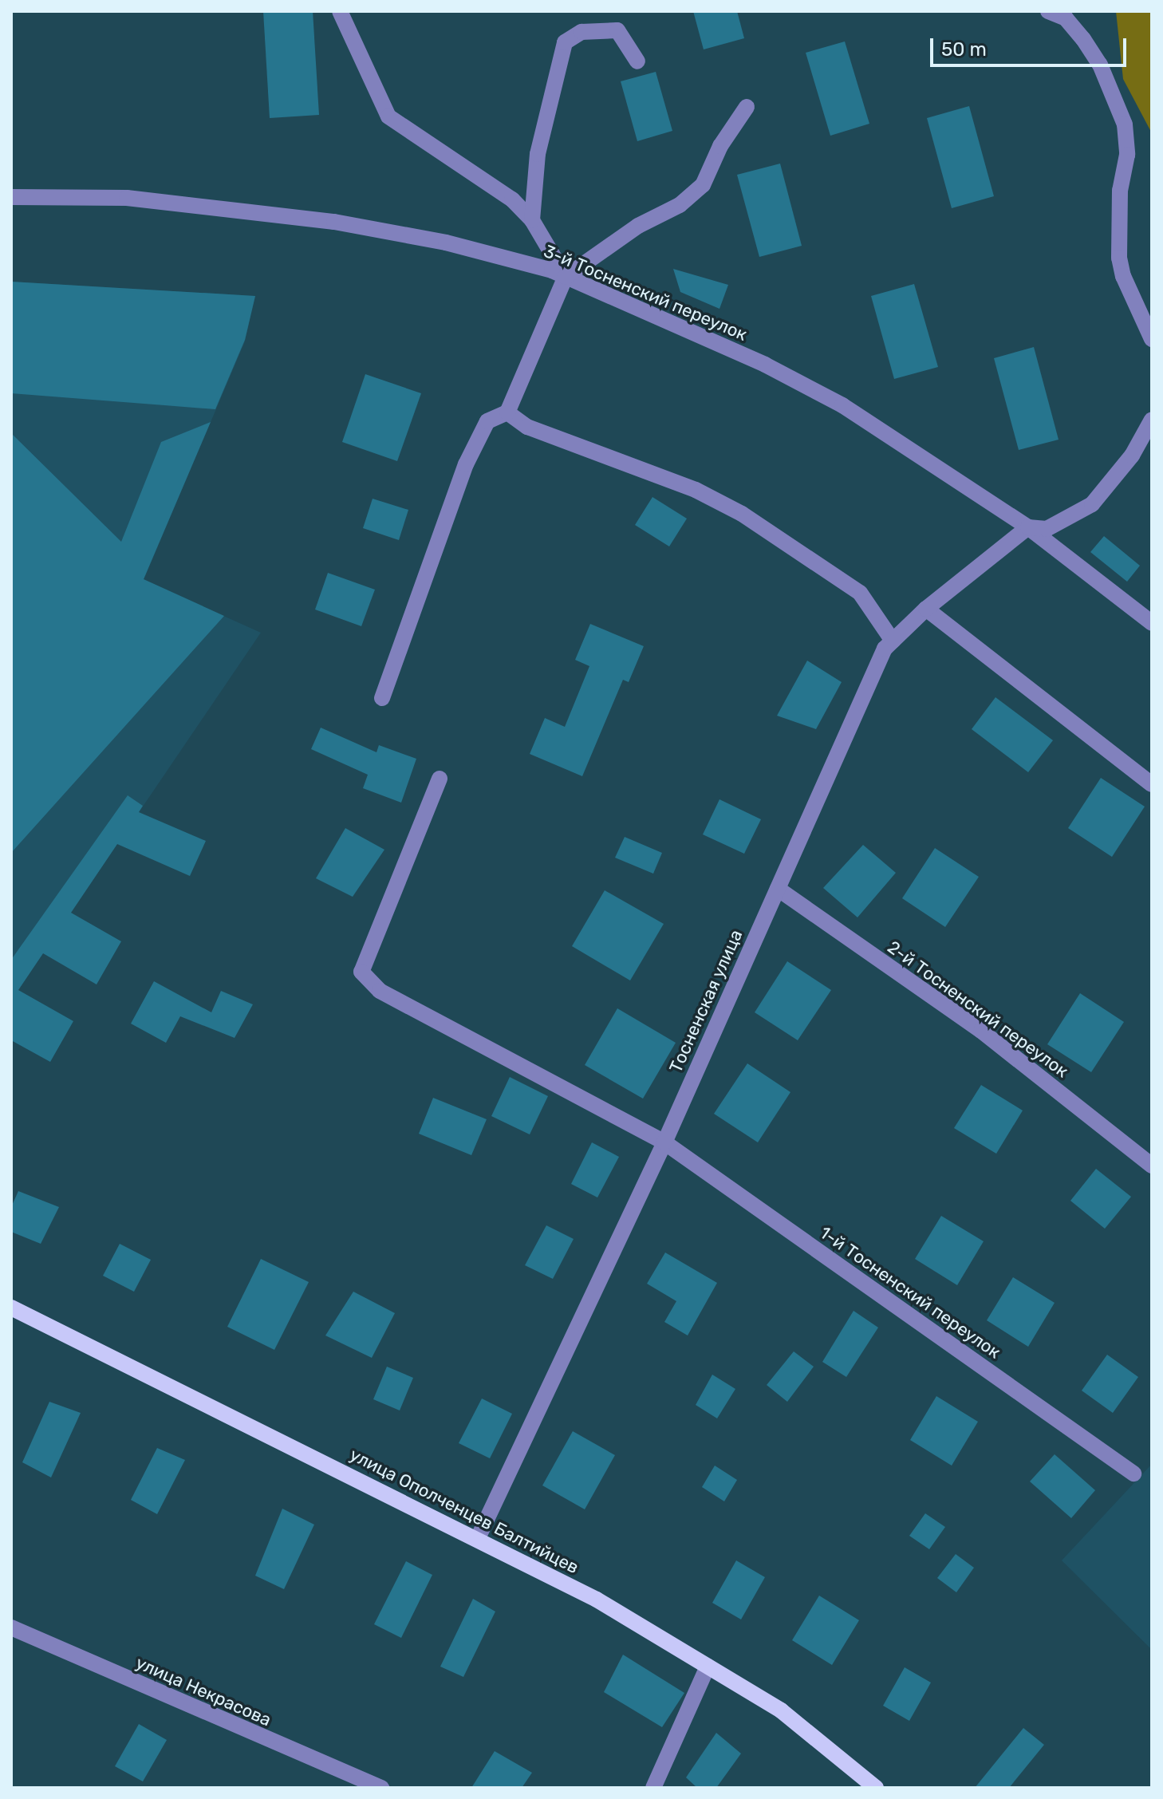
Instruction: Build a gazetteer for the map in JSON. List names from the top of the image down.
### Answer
{
  "streets": {
    "main road": ["улица Ополченцев Балтийцев"],
    "street": [
      "3-й Тосненский переулок",
      "Тосненская улица",
      "2-й Тосненский переулок",
      "1-й Тосненский переулок",
      "улица Некрасова"
    ]
  },
  "crossings": [
    ["3-й Тосненский переулок", "Тосненская улица"],
    ["Тосненская улица", "2-й Тосненский переулок"],
    ["Тосненская улица", "1-й Тосненский переулок"],
    ["Тосненская улица", "улица Ополченцев Балтийцев"]
  ],
  "scale_bar": "50 m"
}
